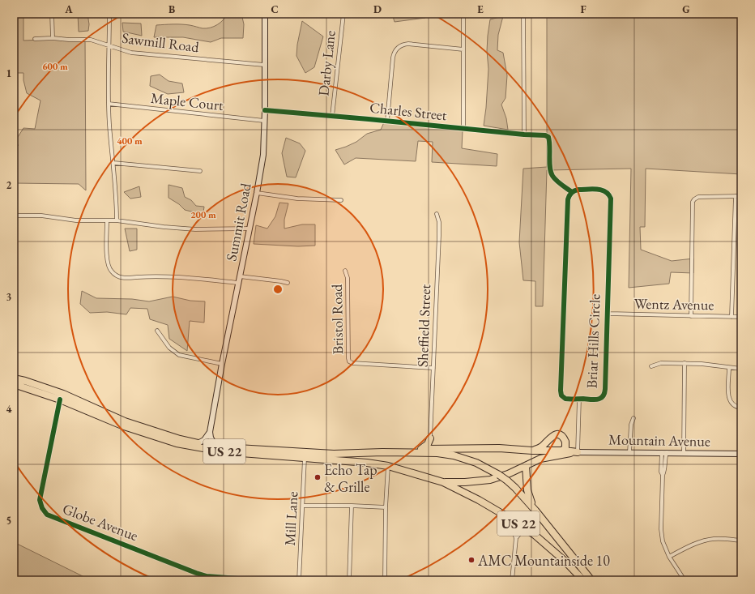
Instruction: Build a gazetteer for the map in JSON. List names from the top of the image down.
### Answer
{
  "streets": {
    "highway": ["US 22"],
    "main road": ["Summit Road", "Mountain Avenue"],
    "street": [
      "Sawmill Road",
      "Darby Lane",
      "Maple Court",
      "Charles Street",
      "Wentz Avenue",
      "Bristol Road",
      "Sheffield Street",
      "Briar Hills Circle",
      "Mill Lane",
      "Globe Avenue"
    ]
  },
  "crossings": [
    ["Sawmill Road", "Summit Road"],
    ["Darby Lane", "Charles Street"],
    ["Maple Court", "Summit Road"],
    ["Charles Street", "Summit Road"],
    ["Charles Street", "Briar Hills Circle"],
    ["Wentz Avenue", "Briar Hills Circle"],
    ["Bristol Road", "Sheffield Street"],
    ["Briar Hills Circle", "Mountain Avenue"],
    ["US 22", "Mill Lane"],
    ["US 22", "Globe Avenue"]
  ],
  "places": ["Echo Tap & Grille", "AMC Mountainside 10"],
  "grid": {
    "columns": [
      "A",
      "B",
      "C",
      "D",
      "E",
      "F",
      "G"
    ],
    "rows": [
      "1",
      "2",
      "3",
      "4",
      "5"
    ]
  },
  "rings": ["600 m", "400 m", "200 m"]
}
